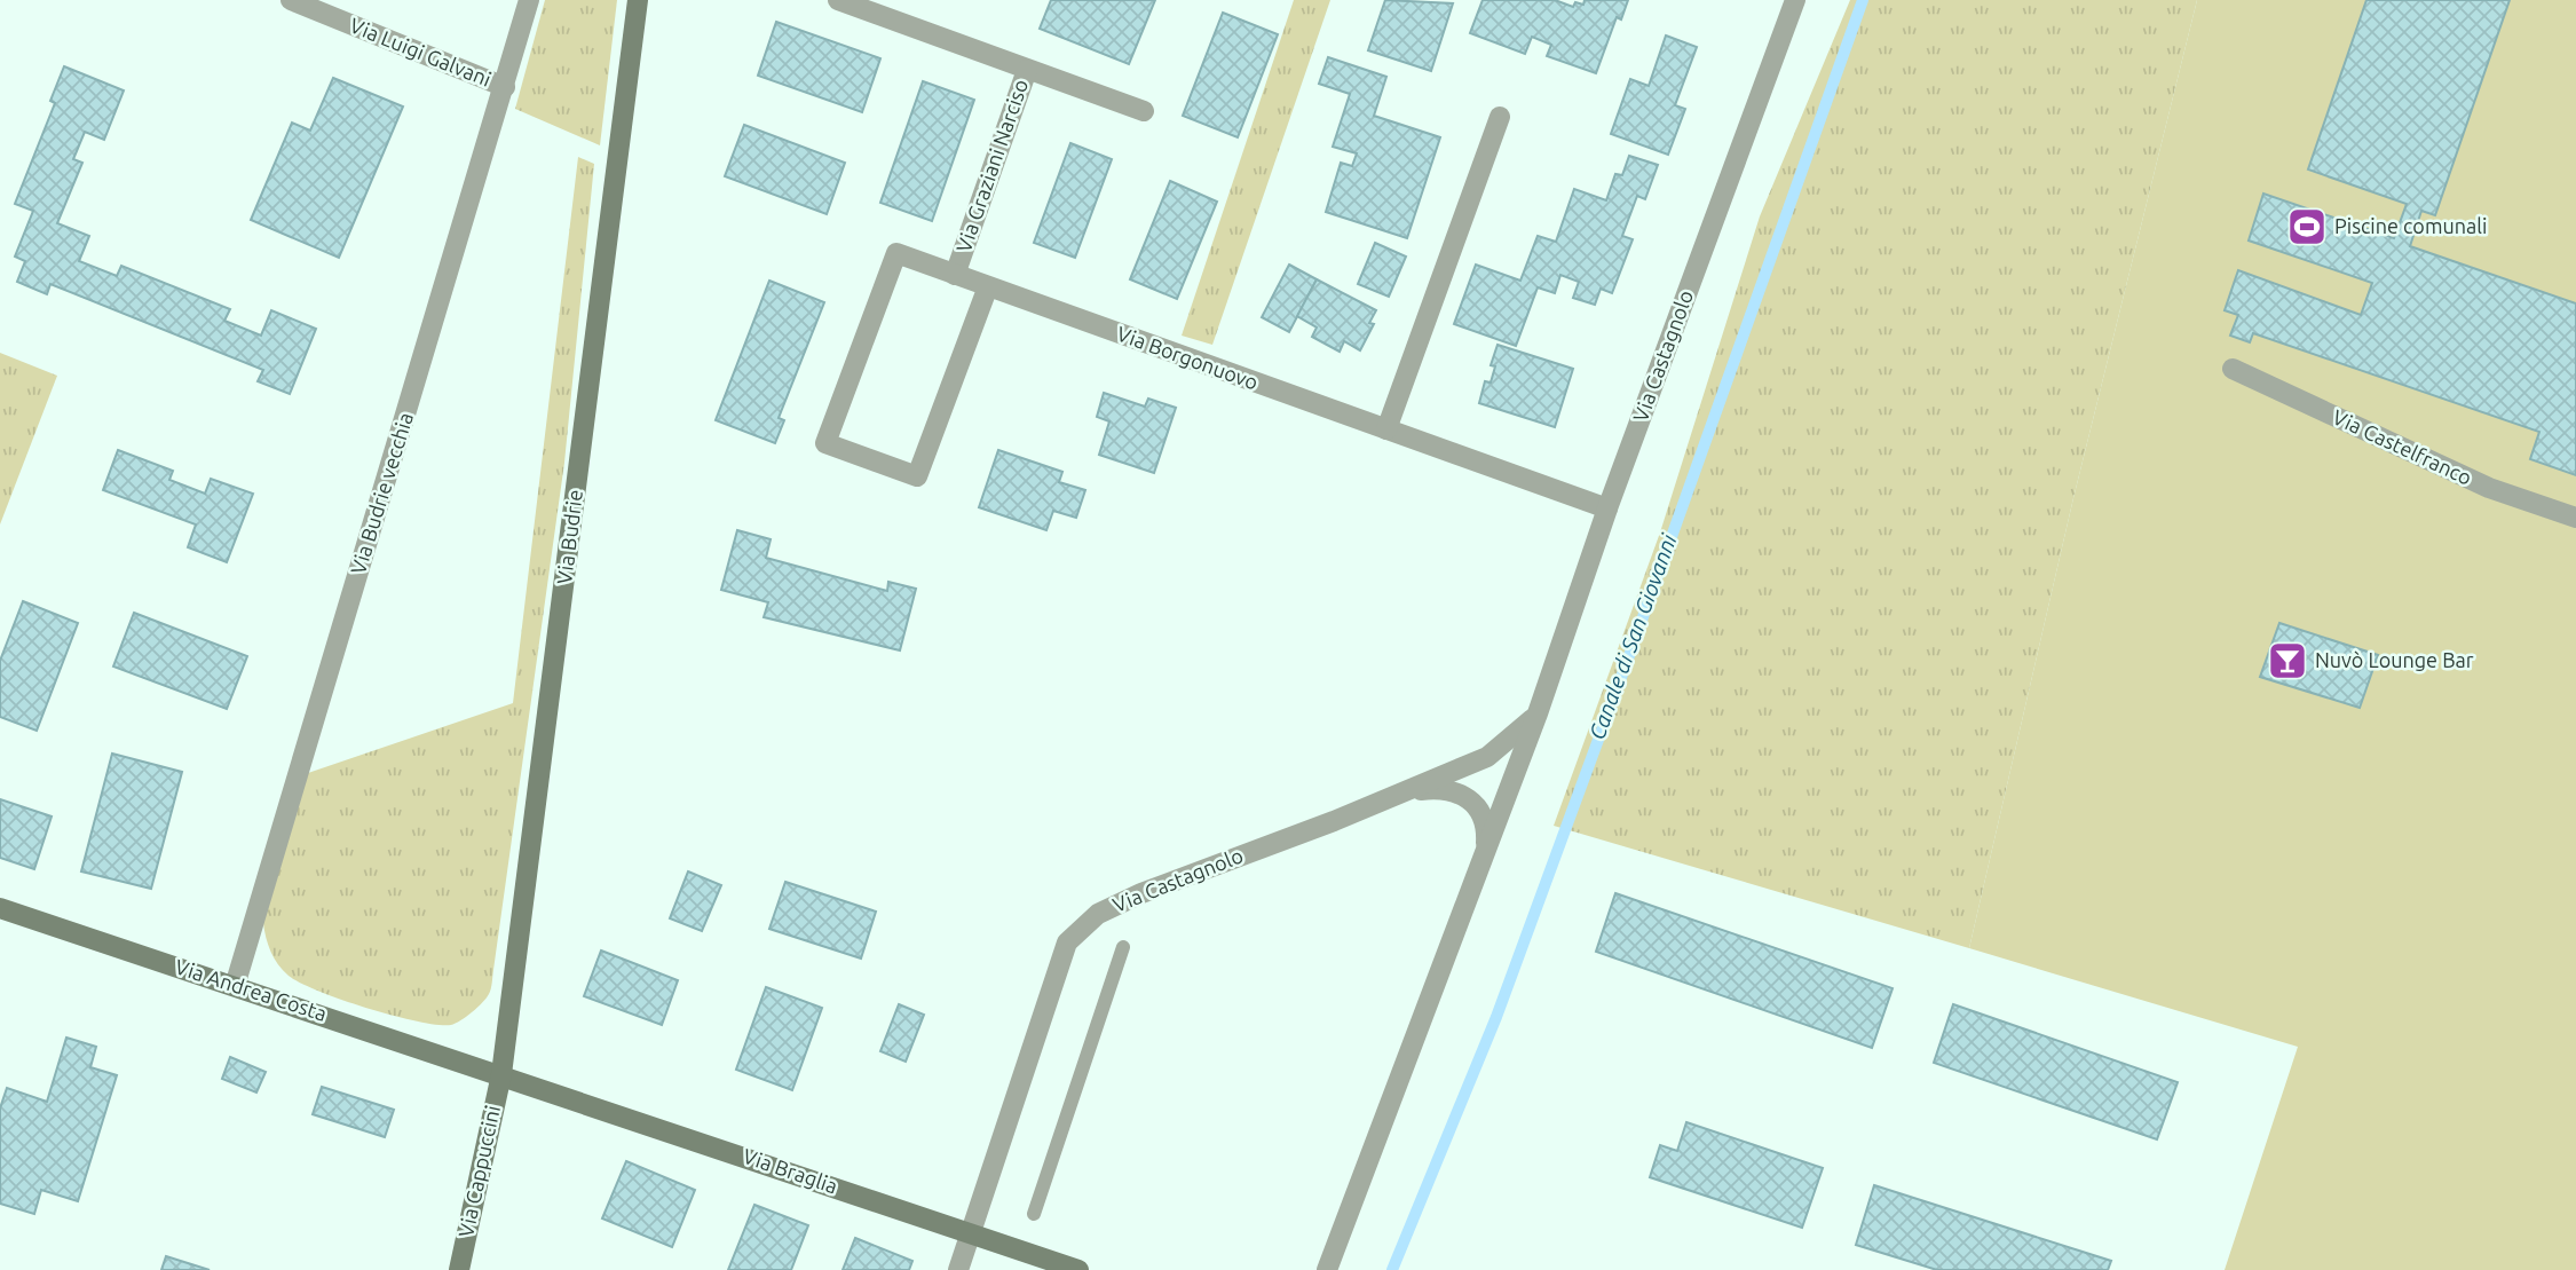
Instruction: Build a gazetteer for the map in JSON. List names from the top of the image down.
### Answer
{
  "streets": {
    "main road": [
      "Via Budrie",
      "Via Andrea Costa",
      "Via Cappuccini",
      "Via Braglia"
    ],
    "street": [
      "Via Luigi Galvani",
      "Via Graziani Narciso",
      "Via Castagnolo",
      "Via Borgonuovo",
      "Via Castelfranco",
      "Via Budrie vecchia"
    ]
  },
  "crossings": [
    ["Via Luigi Galvani", "Via Budrie vecchia"],
    ["Via Graziani Narciso", "Via Borgonuovo"],
    ["Via Castagnolo", "Via Borgonuovo"],
    ["Via Castagnolo", "Via Braglia"],
    ["Via Budrie vecchia", "Via Andrea Costa"],
    ["Via Budrie", "Via Andrea Costa"],
    ["Via Budrie", "Via Cappuccini"],
    ["Via Budrie", "Via Braglia"],
    ["Via Andrea Costa", "Via Cappuccini"],
    ["Via Andrea Costa", "Via Braglia"],
    ["Via Cappuccini", "Via Braglia"]
  ],
  "water": ["Canale di San Giovanni"],
  "places": {
    "sports": ["Piscine comunali"],
    "bar": ["Nuvò Lounge Bar"]
  }
}
